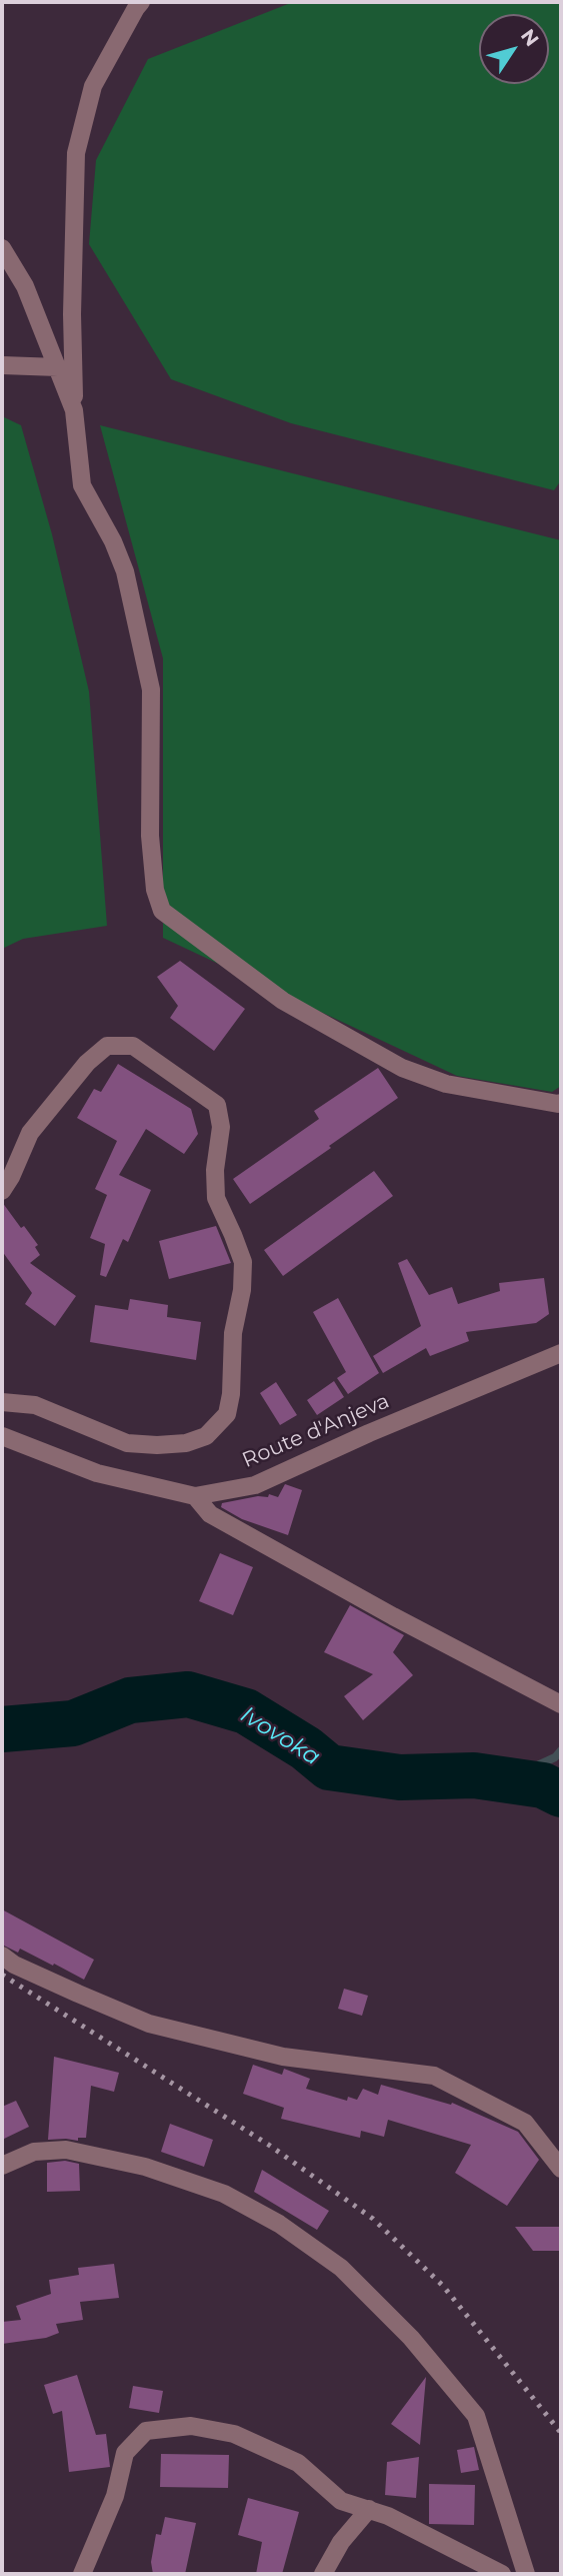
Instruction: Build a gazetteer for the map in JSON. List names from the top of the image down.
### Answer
{
  "streets": {
    "street": ["Route d'Anjeva"]
  },
  "water": ["Ivovoka"],
  "north": "top right"
}
